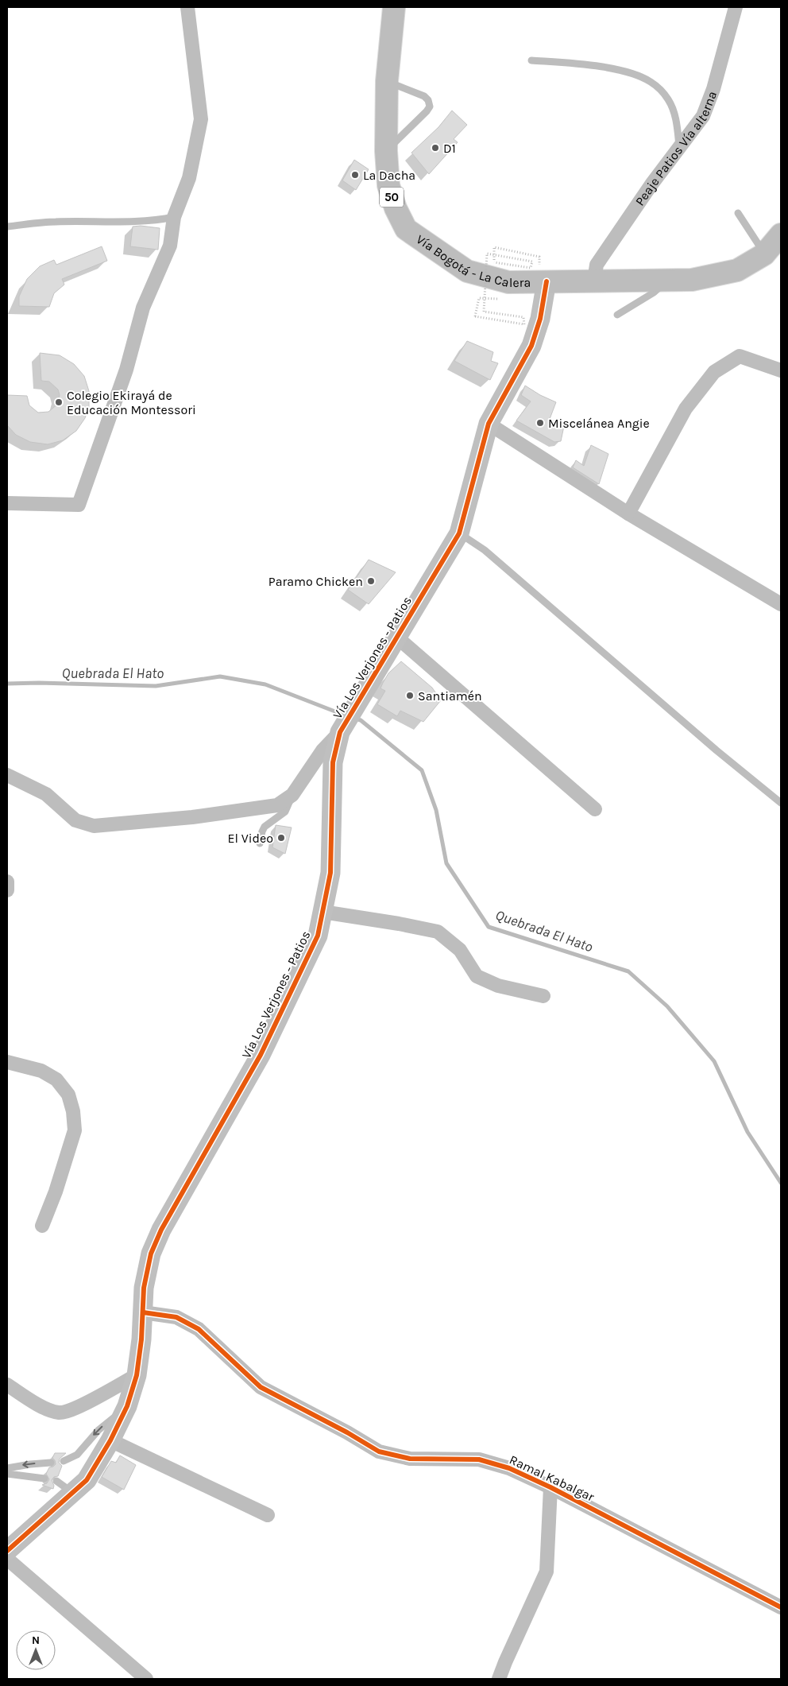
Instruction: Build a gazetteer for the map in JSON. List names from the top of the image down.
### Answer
{
  "streets": {
    "main road": ["50", "Vía Bogotá - La Calera"],
    "street": ["Peaje Patios Vía alterna", "Vía Los Verjones - Patios", "Ramal Kabalgar"]
  },
  "crossings": [
    ["Peaje Patios Vía alterna", "Vía Bogotá - La Calera"],
    ["Vía Bogotá - La Calera", "Vía Los Verjones - Patios"],
    ["Vía Los Verjones - Patios", "Ramal Kabalgar"]
  ],
  "water": ["Quebrada El Hato"],
  "places": [
    "D1",
    "La Dacha",
    "Colegio Ekirayá de Educación Montessori",
    "Miscelánea Angie",
    "Paramo Chicken",
    "Santiamén",
    "El Video"
  ],
  "north": "top"
}
